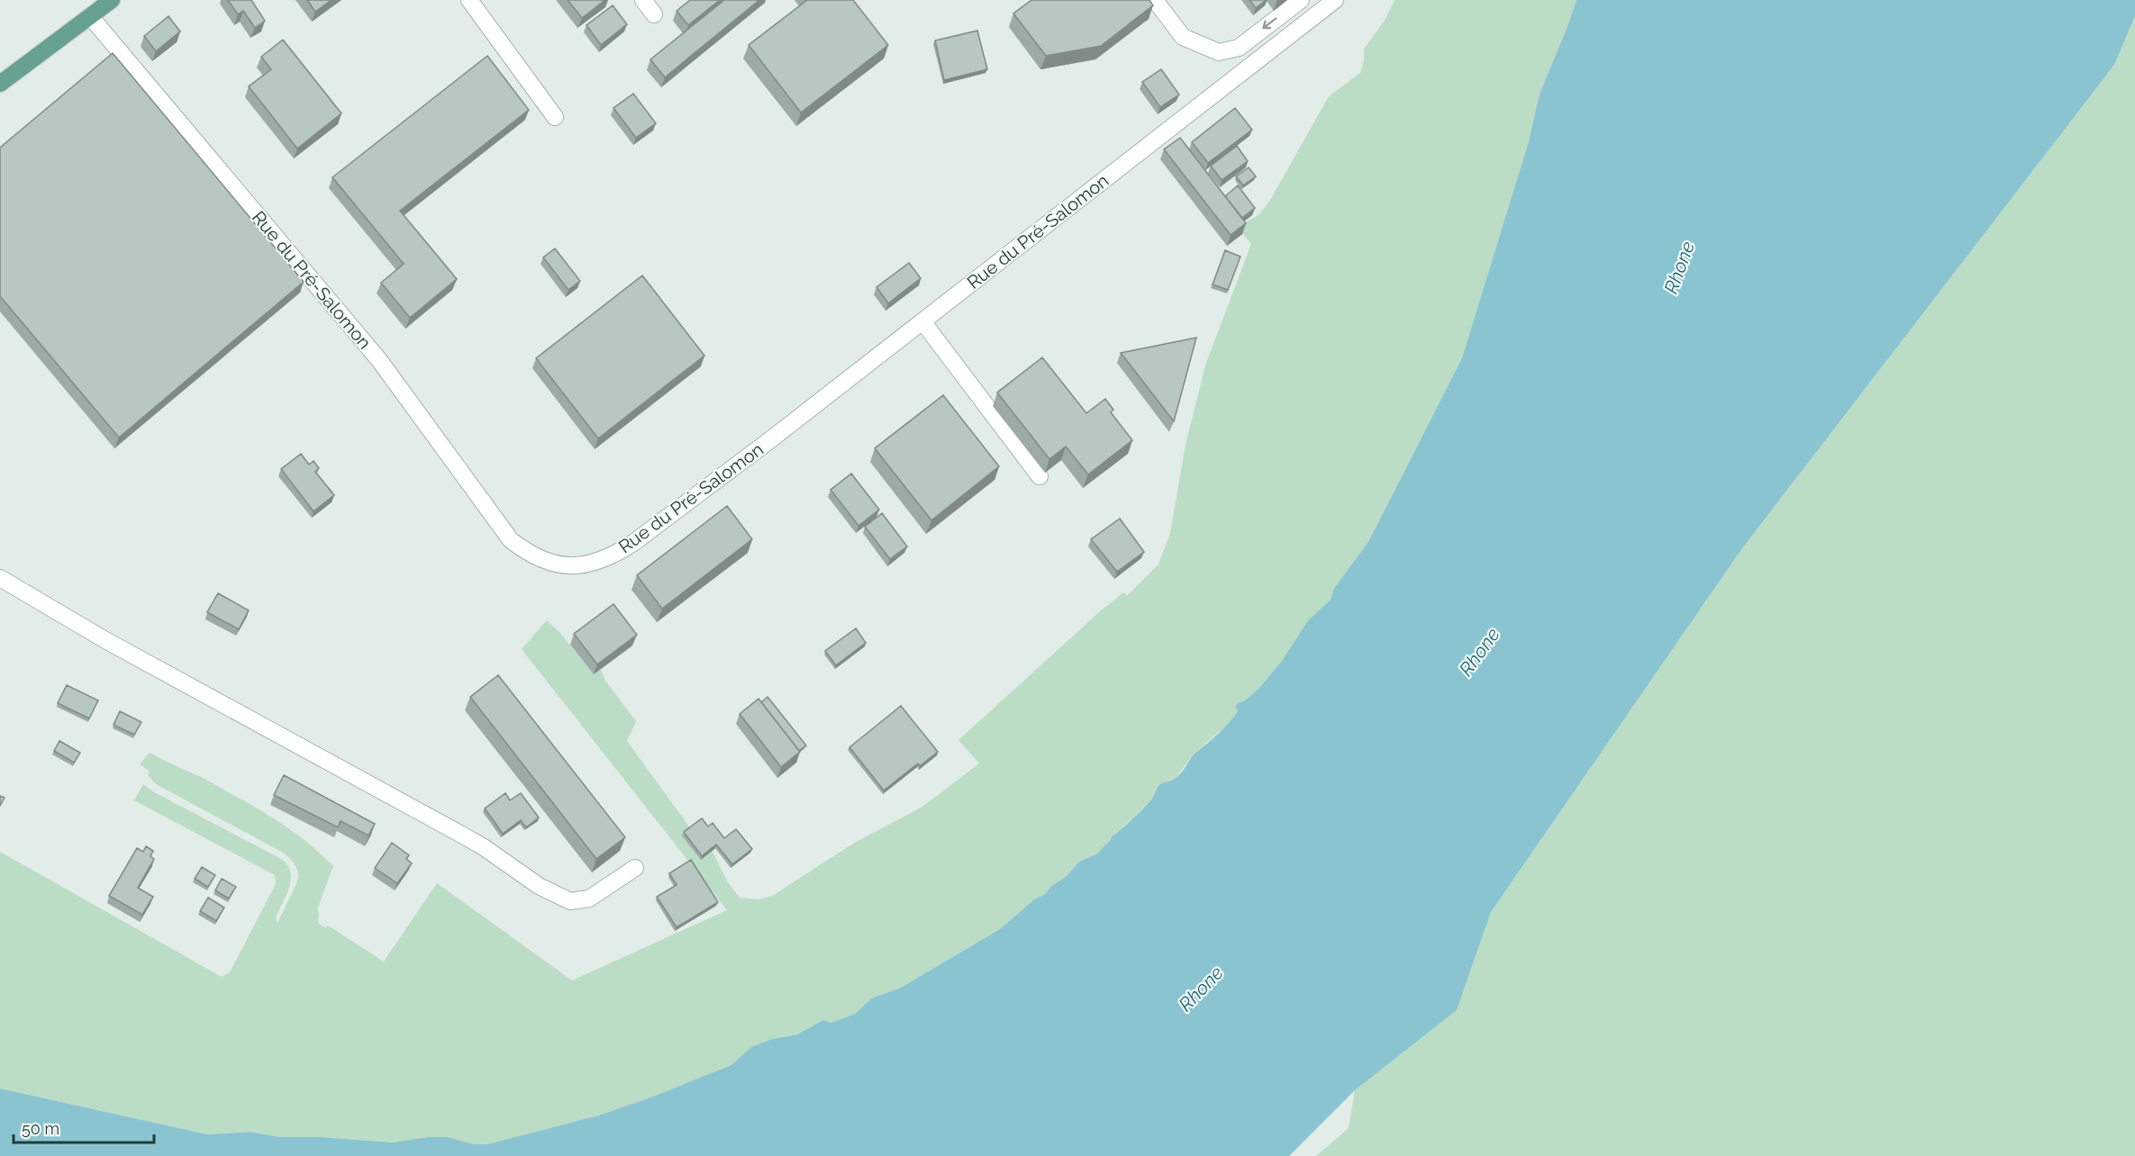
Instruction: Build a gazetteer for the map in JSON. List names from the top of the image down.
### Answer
{
  "streets": {
    "street": ["Rue du Pré-Salomon"]
  },
  "water": ["Rhone"],
  "scale_bar": "50 m"
}
